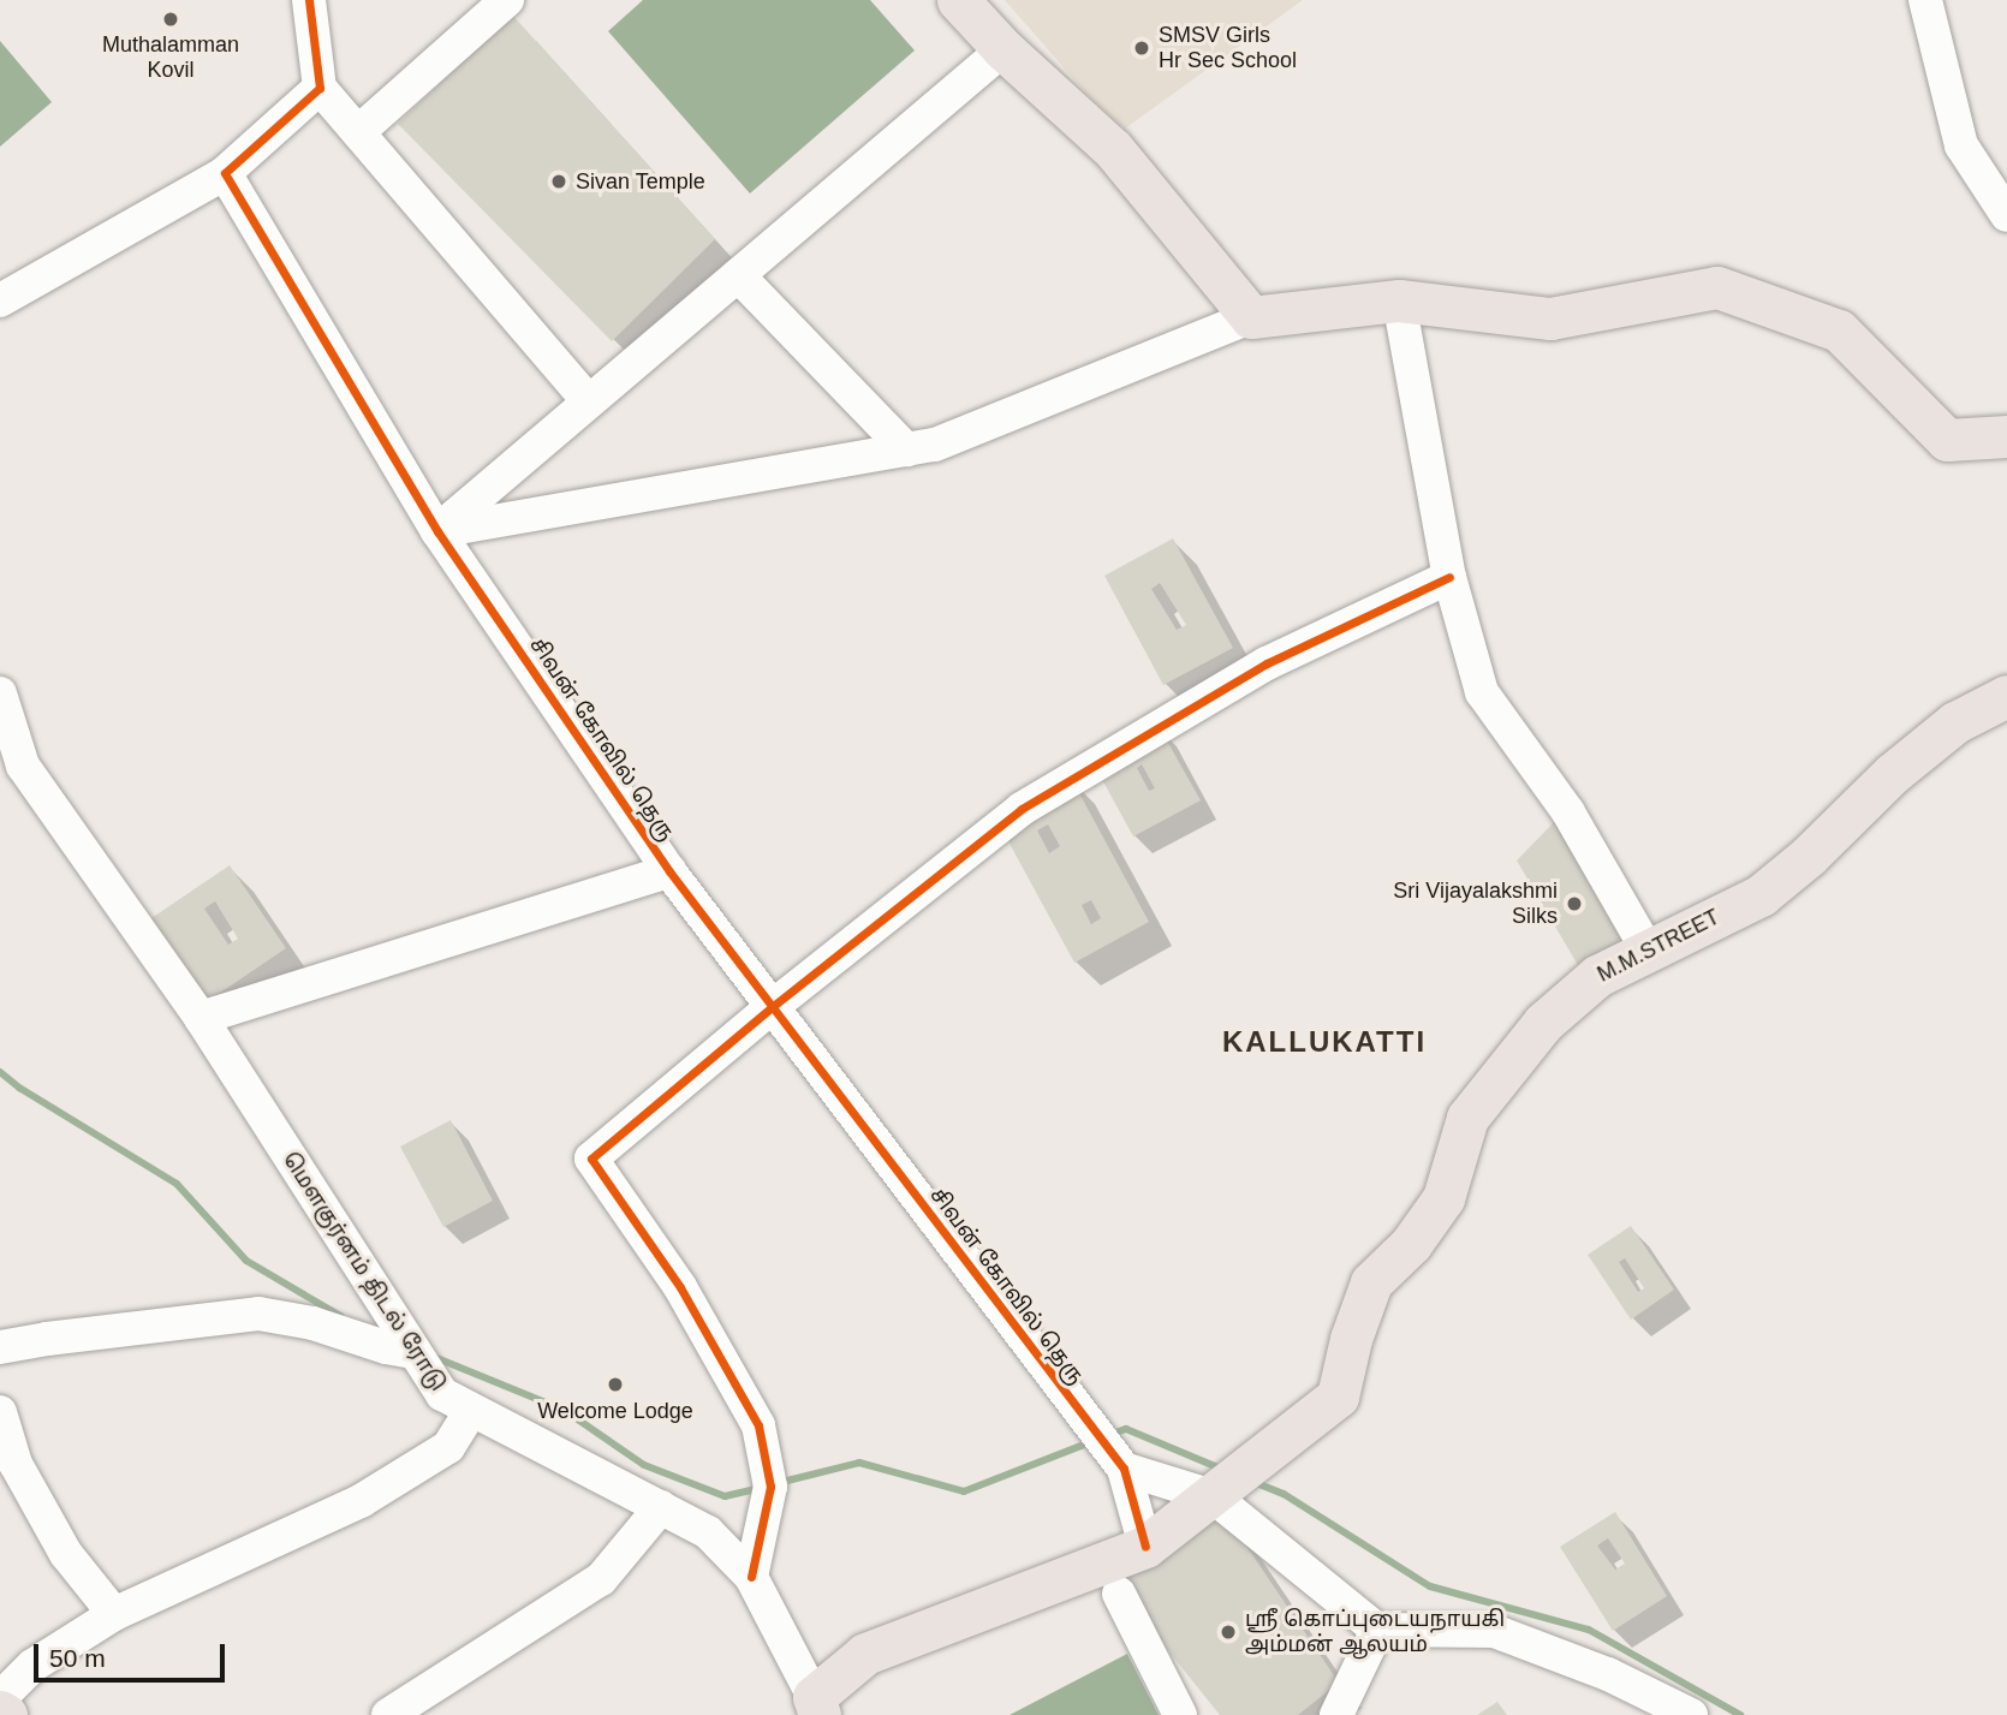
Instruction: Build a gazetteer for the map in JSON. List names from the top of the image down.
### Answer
{
  "streets": {
    "main road": ["M.M.STREET"],
    "street": ["சிவன் கோவில் தெரு", "மௌகுர்னம் திடல் ரோடு"]
  },
  "crossings": [
    ["M.M.STREET", "மௌகுர்னம் திடல் ரோடு"]
  ],
  "districts": ["KALLUKATTI"],
  "places": [
    "Muthalamman Kovil",
    "SMSV Girls Hr Sec School",
    "Sivan Temple",
    "Sri Vijayalakshmi Silks",
    "Welcome Lodge",
    "ஸ்ரீ கொப்புடையநாயகி அம்மன் ஆலயம்"
  ],
  "scale_bar": "50 m"
}
